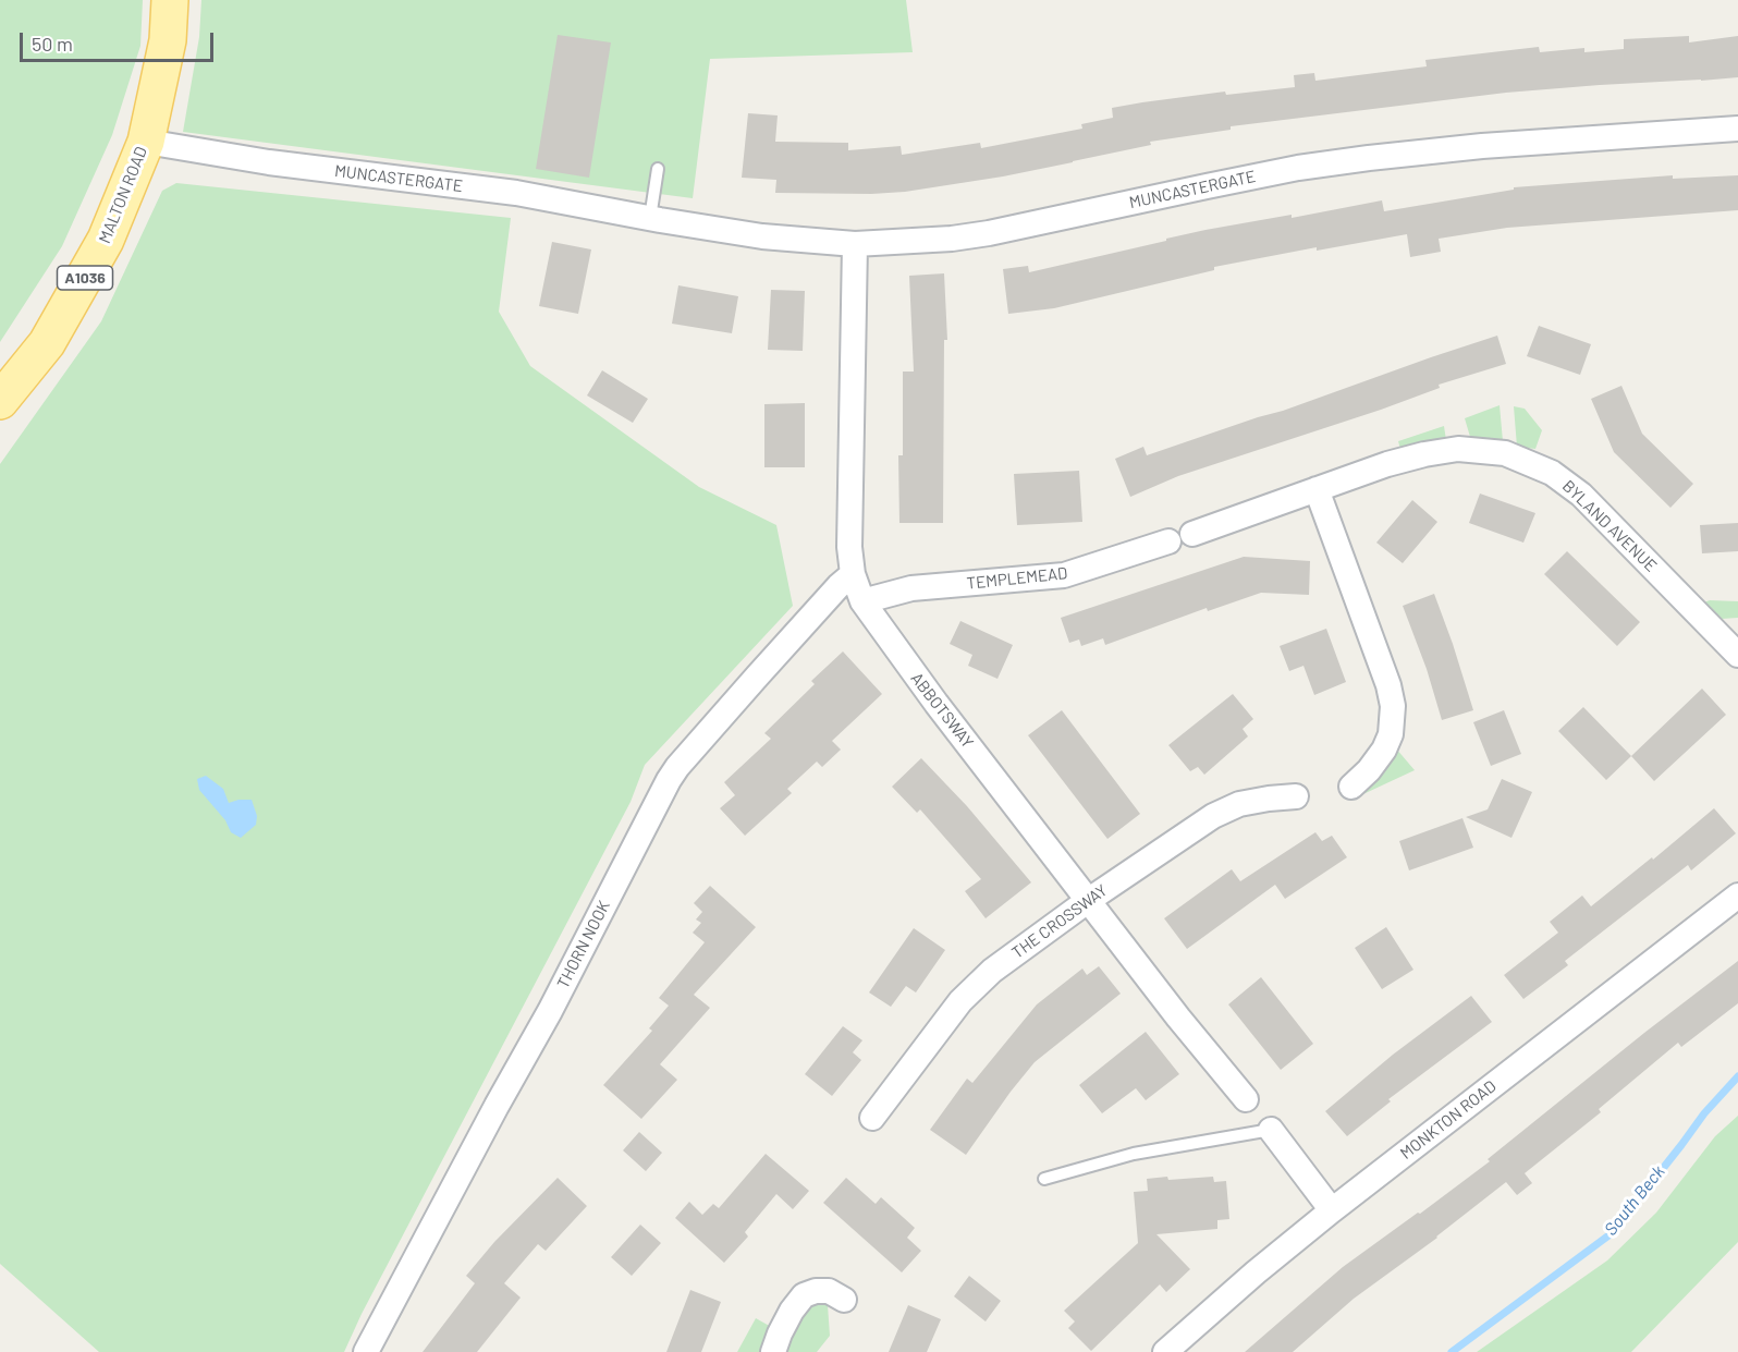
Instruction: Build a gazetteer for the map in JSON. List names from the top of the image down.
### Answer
{
  "streets": {
    "main road": ["MALTON ROAD", "A1036"],
    "street": [
      "MUNCASTERGATE",
      "BYLAND AVENUE",
      "TEMPLEMEAD",
      "ABBOTSWAY",
      "THE CROSSWAY",
      "THORN NOOK",
      "MONKTON ROAD"
    ]
  },
  "crossings": [
    ["MUNCASTERGATE", "MALTON ROAD"],
    ["MUNCASTERGATE", "ABBOTSWAY"],
    ["TEMPLEMEAD", "ABBOTSWAY"],
    ["ABBOTSWAY", "THE CROSSWAY"],
    ["ABBOTSWAY", "THORN NOOK"]
  ],
  "water": ["South Beck"],
  "scale_bar": "50 m"
}
